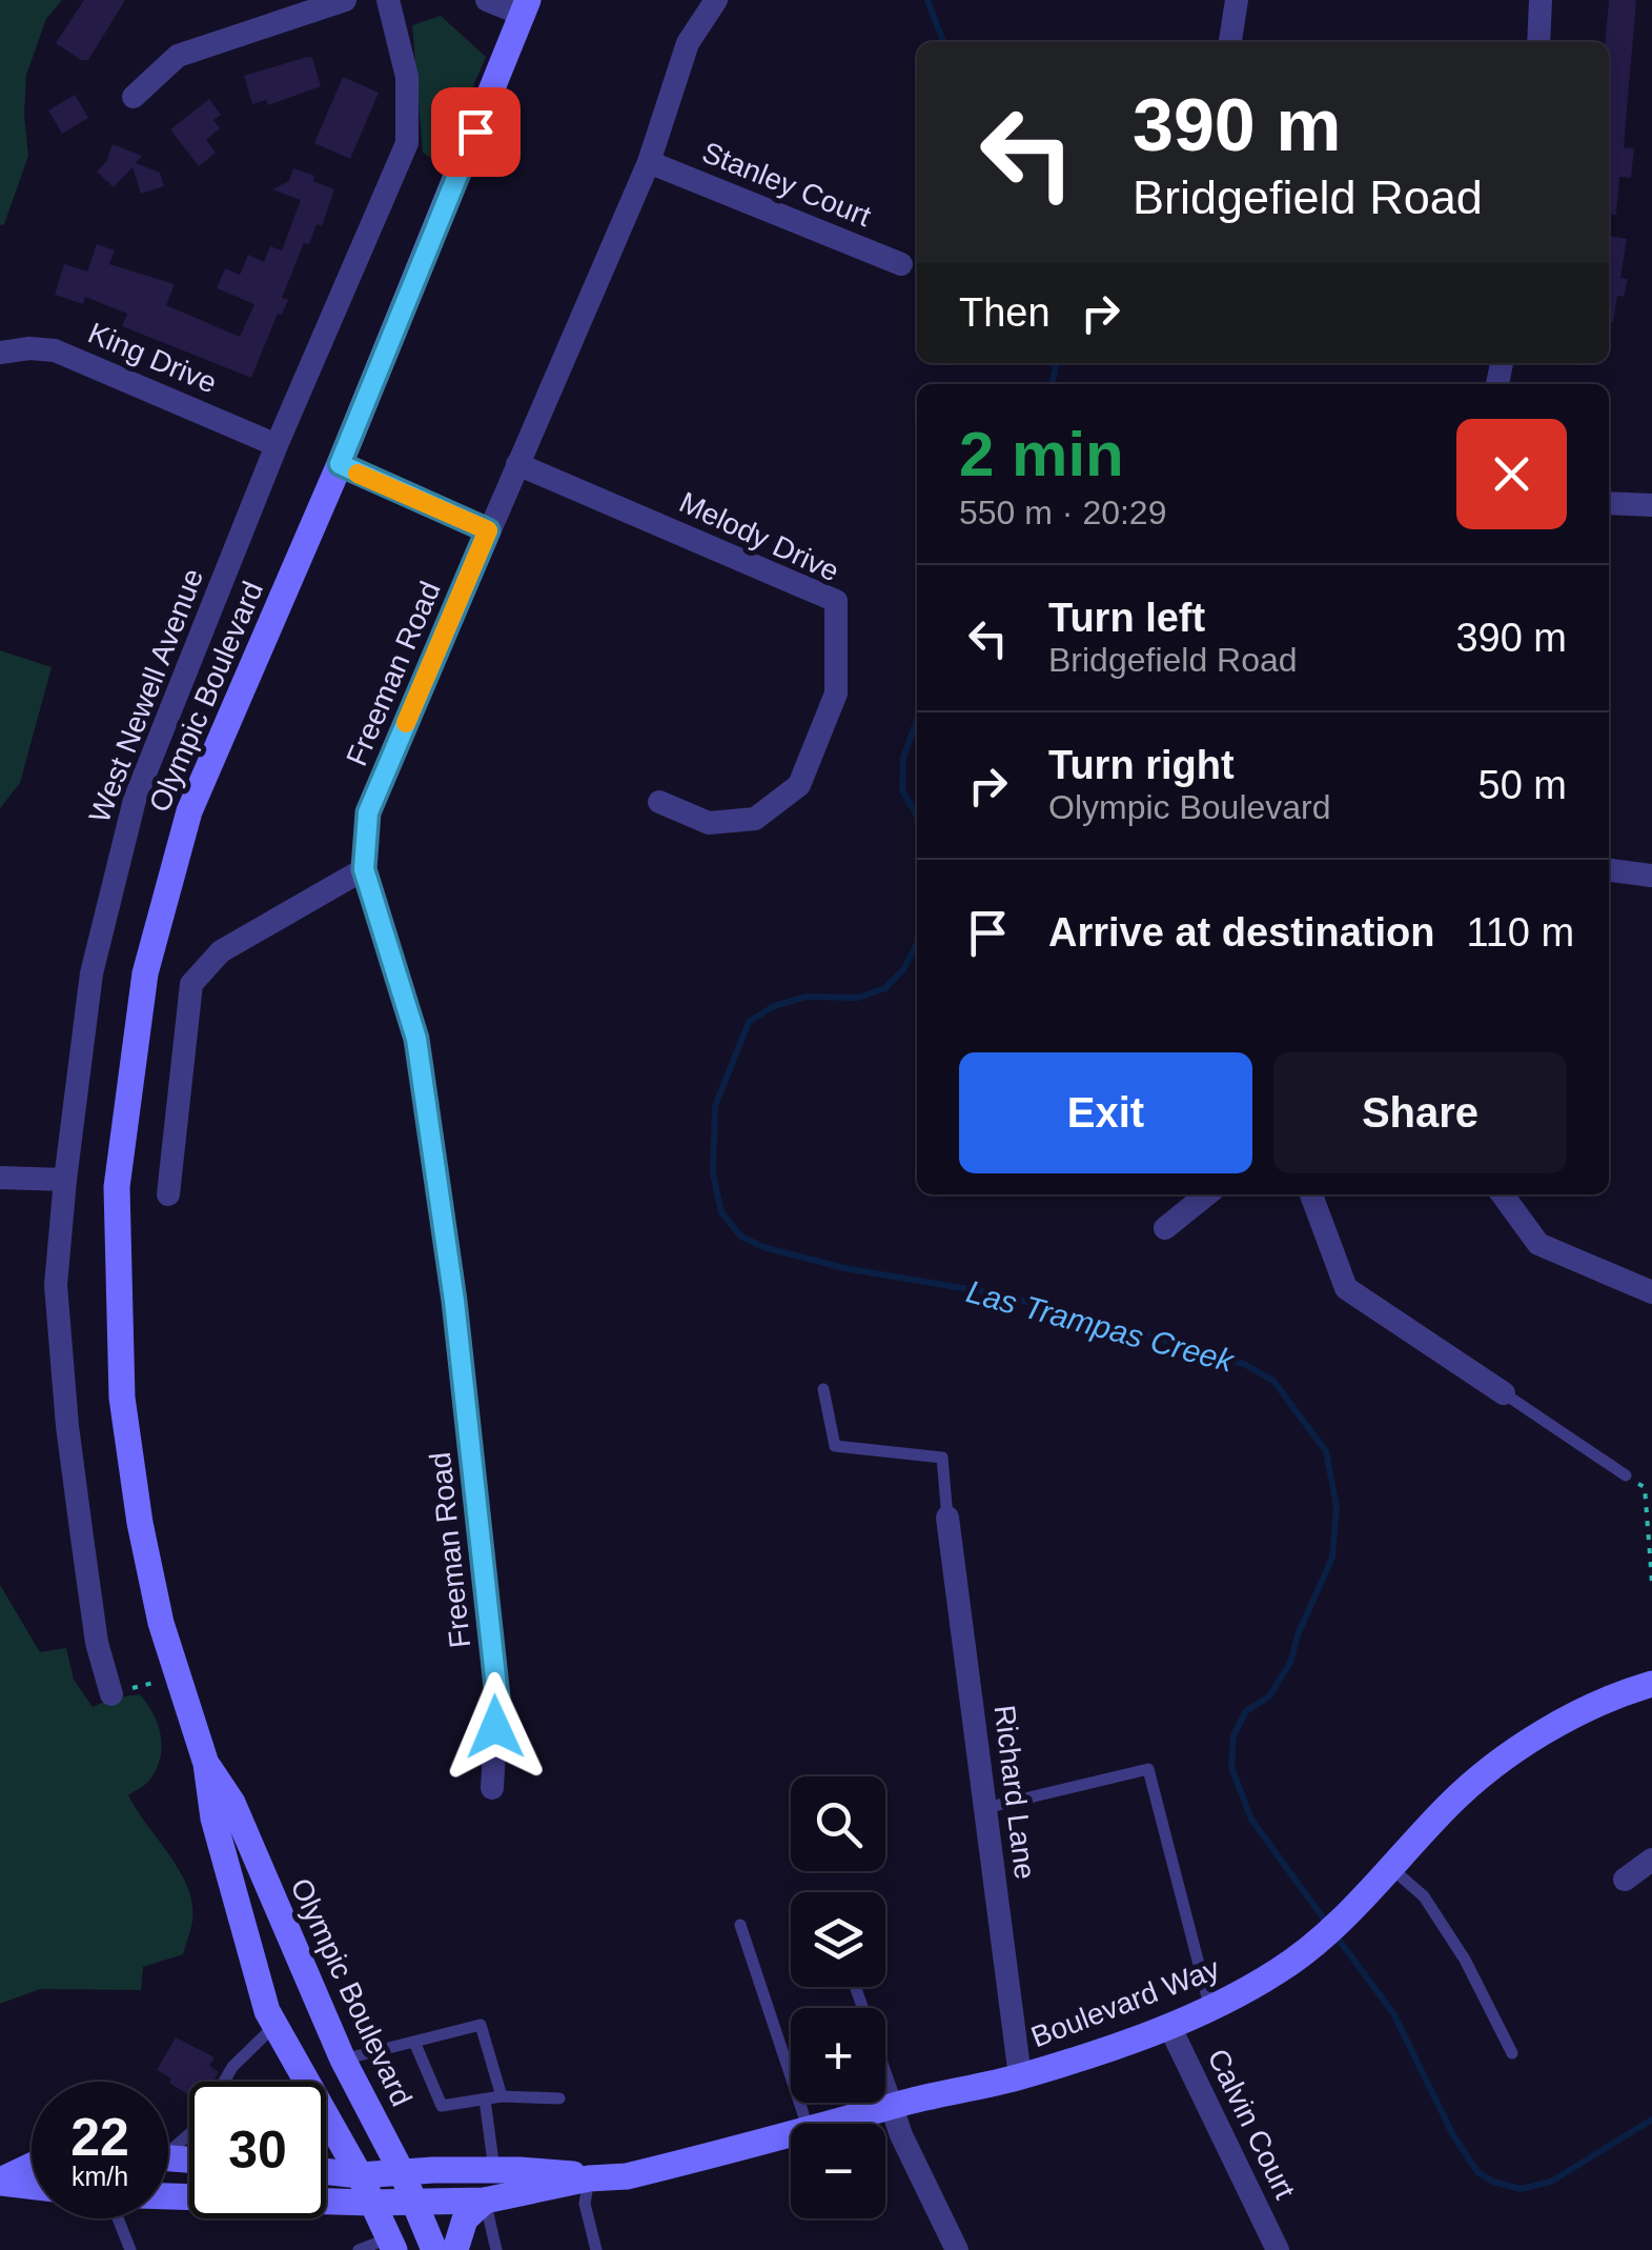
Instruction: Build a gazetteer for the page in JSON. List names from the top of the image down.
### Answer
{
  "streets": {
    "main road": ["Olympic Boulevard", "Boulevard Way"],
    "street": [
      "Stanley Court",
      "King Drive",
      "Melody Drive",
      "Freeman Road",
      "West Newell Avenue",
      "Richard Lane",
      "Calvin Court"
    ]
  },
  "crossings": [
    ["Stanley Court", "Freeman Road"],
    ["King Drive", "West Newell Avenue"],
    ["Melody Drive", "Freeman Road"],
    ["Olympic Boulevard", "Boulevard Way"],
    ["Richard Lane", "Boulevard Way"],
    ["Boulevard Way", "Calvin Court"]
  ],
  "water": ["Las Trampas Creek"],
  "page": {
    "turn": ["390 m", "Bridgefield Road"],
    "then": "Then",
    "heading": ["2 min", "550 m · 20:29"],
    "list": [
      {
        "name": "Turn left",
        "note": "Bridgefield Road",
        "value": "390 m"
      },
      {
        "name": "Turn right",
        "note": "Olympic Boulevard",
        "value": "50 m"
      },
      {
        "name": "Arrive at destination",
        "value": "110 m"
      }
    ],
    "buttons": ["Exit", "Share"],
    "map_buttons": ["+", "−"],
    "speed": "22 km/h",
    "limit": "30"
  }
}
